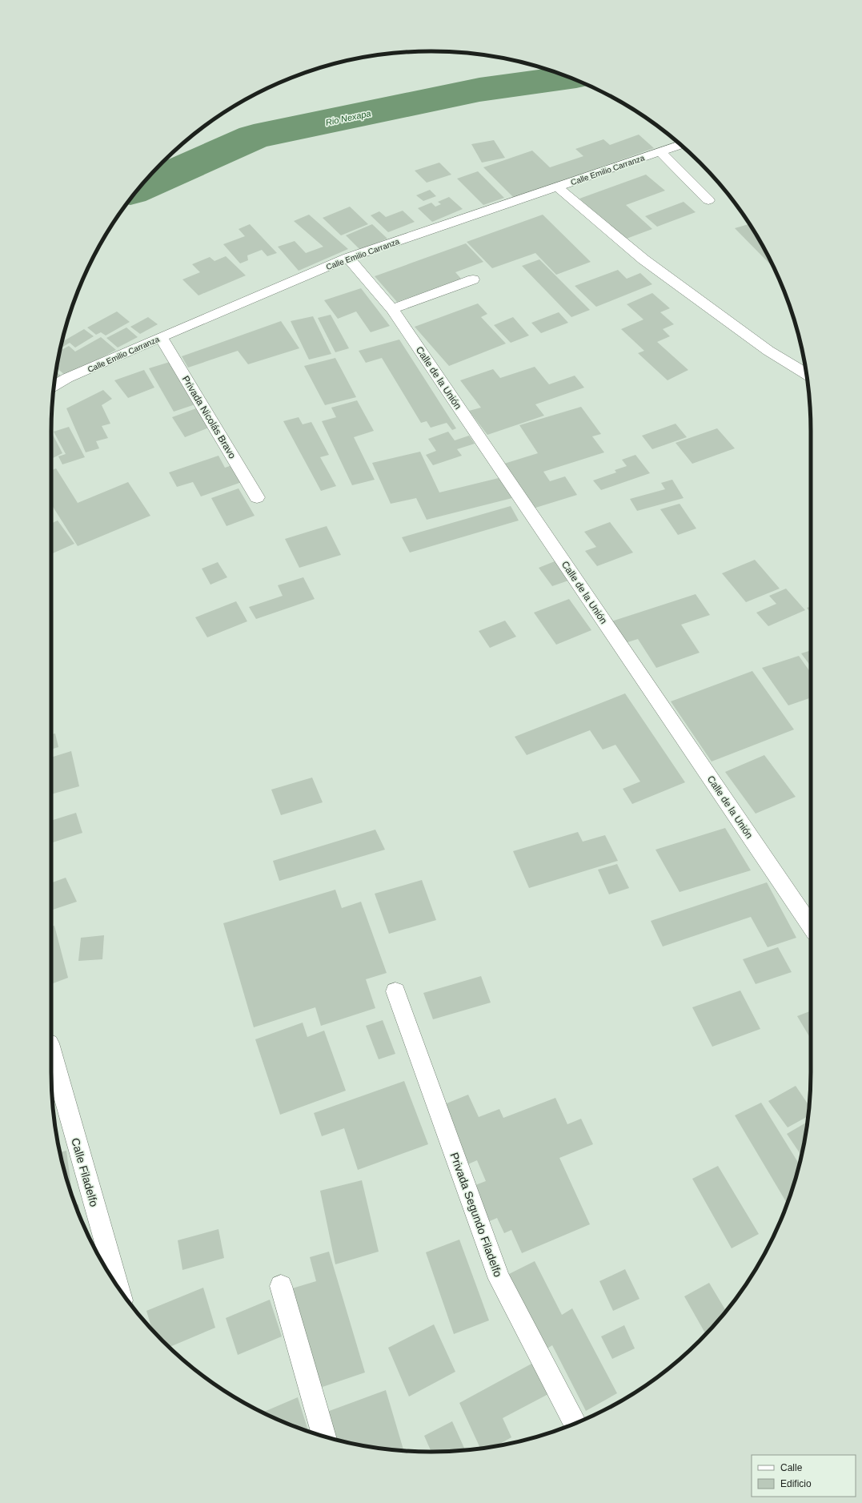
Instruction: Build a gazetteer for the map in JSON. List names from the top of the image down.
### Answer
{
  "streets": {
    "street": [
      "Calle Emilio Carranza",
      "Calle de la Unión",
      "Privada Nicolás Bravo",
      "Calle Filadelfo",
      "Privada Segundo Filadelfo"
    ]
  },
  "crossings": [
    ["Calle Emilio Carranza", "Calle de la Unión"],
    ["Calle Emilio Carranza", "Privada Nicolás Bravo"]
  ],
  "water": ["Rio Nexapa"],
  "legend": ["Calle", "Edificio"]
}
